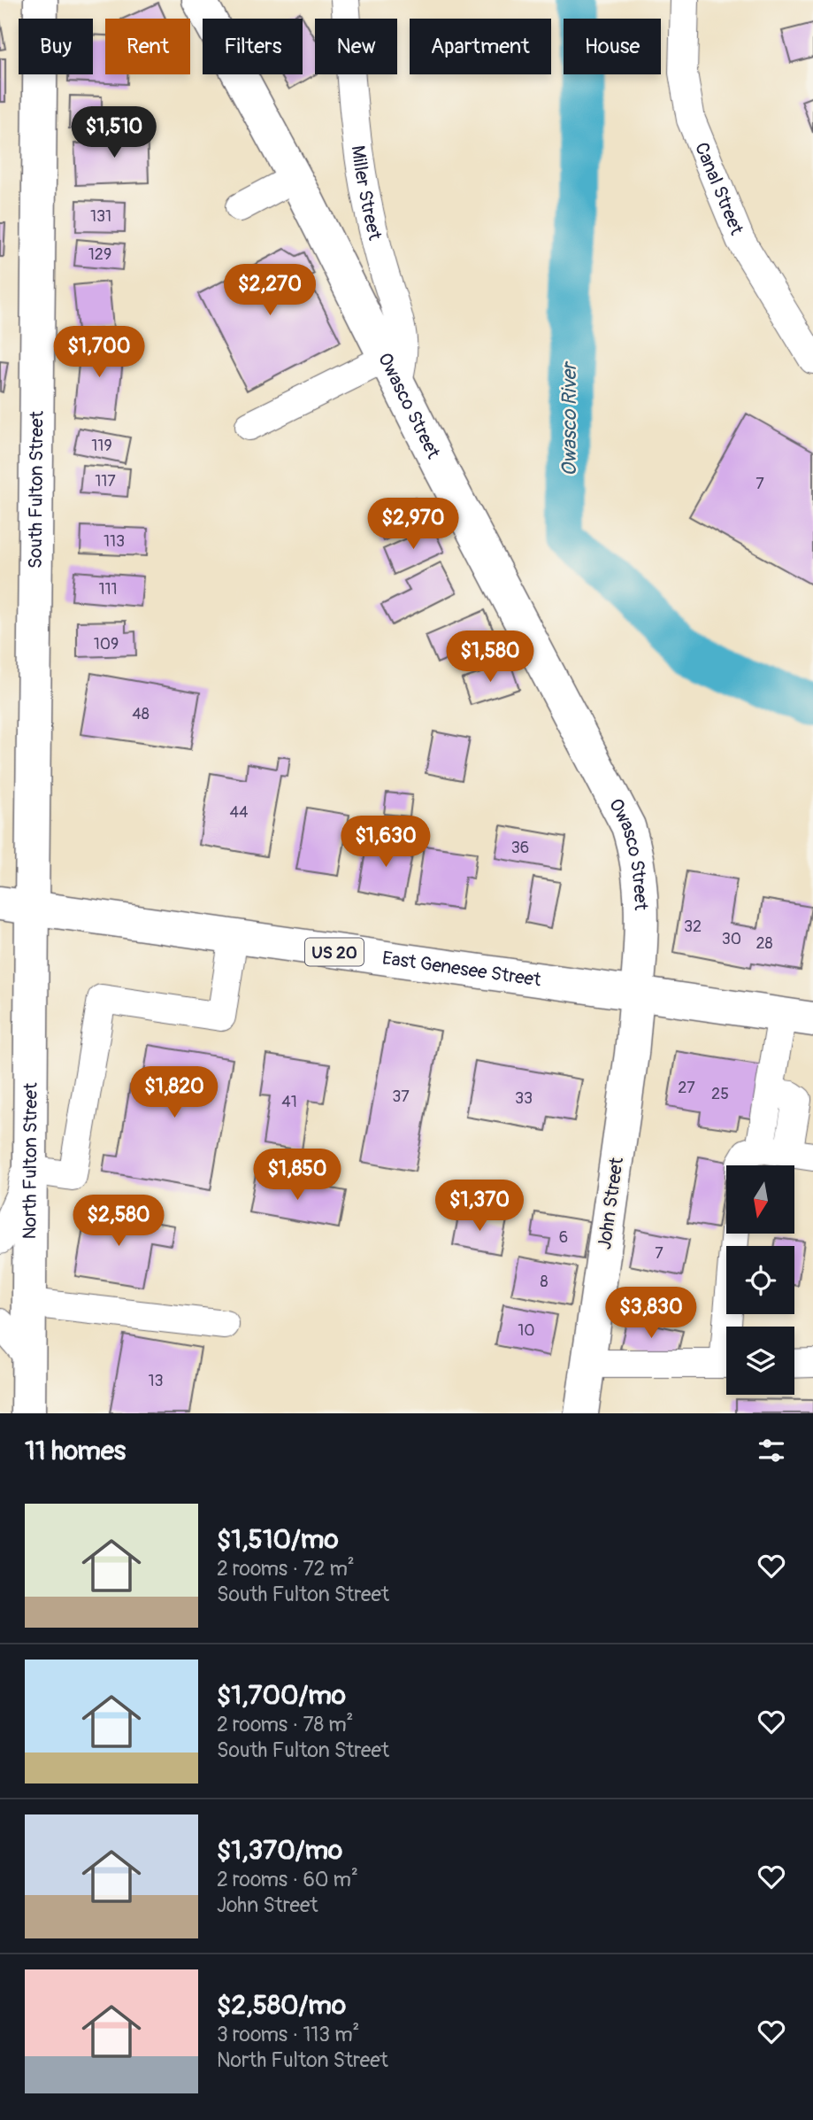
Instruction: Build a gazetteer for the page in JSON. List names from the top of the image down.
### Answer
{
  "streets": {
    "main road": [
      "Owasco Street",
      "South Fulton Street",
      "US 20",
      "East Genesee Street",
      "North Fulton Street",
      "John Street"
    ],
    "street": ["Canal Street", "Miller Street"]
  },
  "crossings": [
    ["Miller Street", "Owasco Street"],
    ["Owasco Street", "East Genesee Street"],
    ["Owasco Street", "John Street"],
    ["South Fulton Street", "East Genesee Street"],
    ["South Fulton Street", "North Fulton Street"],
    ["East Genesee Street", "North Fulton Street"],
    ["East Genesee Street", "John Street"]
  ],
  "water": ["Owasco River"],
  "house_numbers": [
    "131",
    "129",
    "119",
    "117",
    "7",
    "113",
    "111",
    "109",
    "48",
    "44",
    "36",
    "32",
    "30",
    "28",
    "27",
    "25",
    "37",
    "33",
    "41",
    "6",
    "7",
    "8",
    "10",
    "13"
  ],
  "north": "bottom",
  "page": {
    "chip": [
      "Buy",
      "Rent",
      "Filters",
      "New",
      "Apartment",
      "House"
    ],
    "price": [
      "$1,510",
      "$2,270",
      "$1,700",
      "$2,970",
      "$1,580",
      "$1,630",
      "$1,820",
      "$1,850",
      "$1,370",
      "$2,580",
      "$3,830"
    ],
    "heading": "11 homes",
    "list": [
      {
        "name": "$1,510/mo",
        "note": "2 rooms · 72 m² · South Fulton Street"
      },
      {
        "name": "$1,700/mo",
        "note": "2 rooms · 78 m² · South Fulton Street"
      },
      {
        "name": "$1,370/mo",
        "note": "2 rooms · 60 m² · John Street"
      },
      {
        "name": "$2,580/mo",
        "note": "3 rooms · 113 m² · North Fulton Street"
      }
    ]
  }
}
